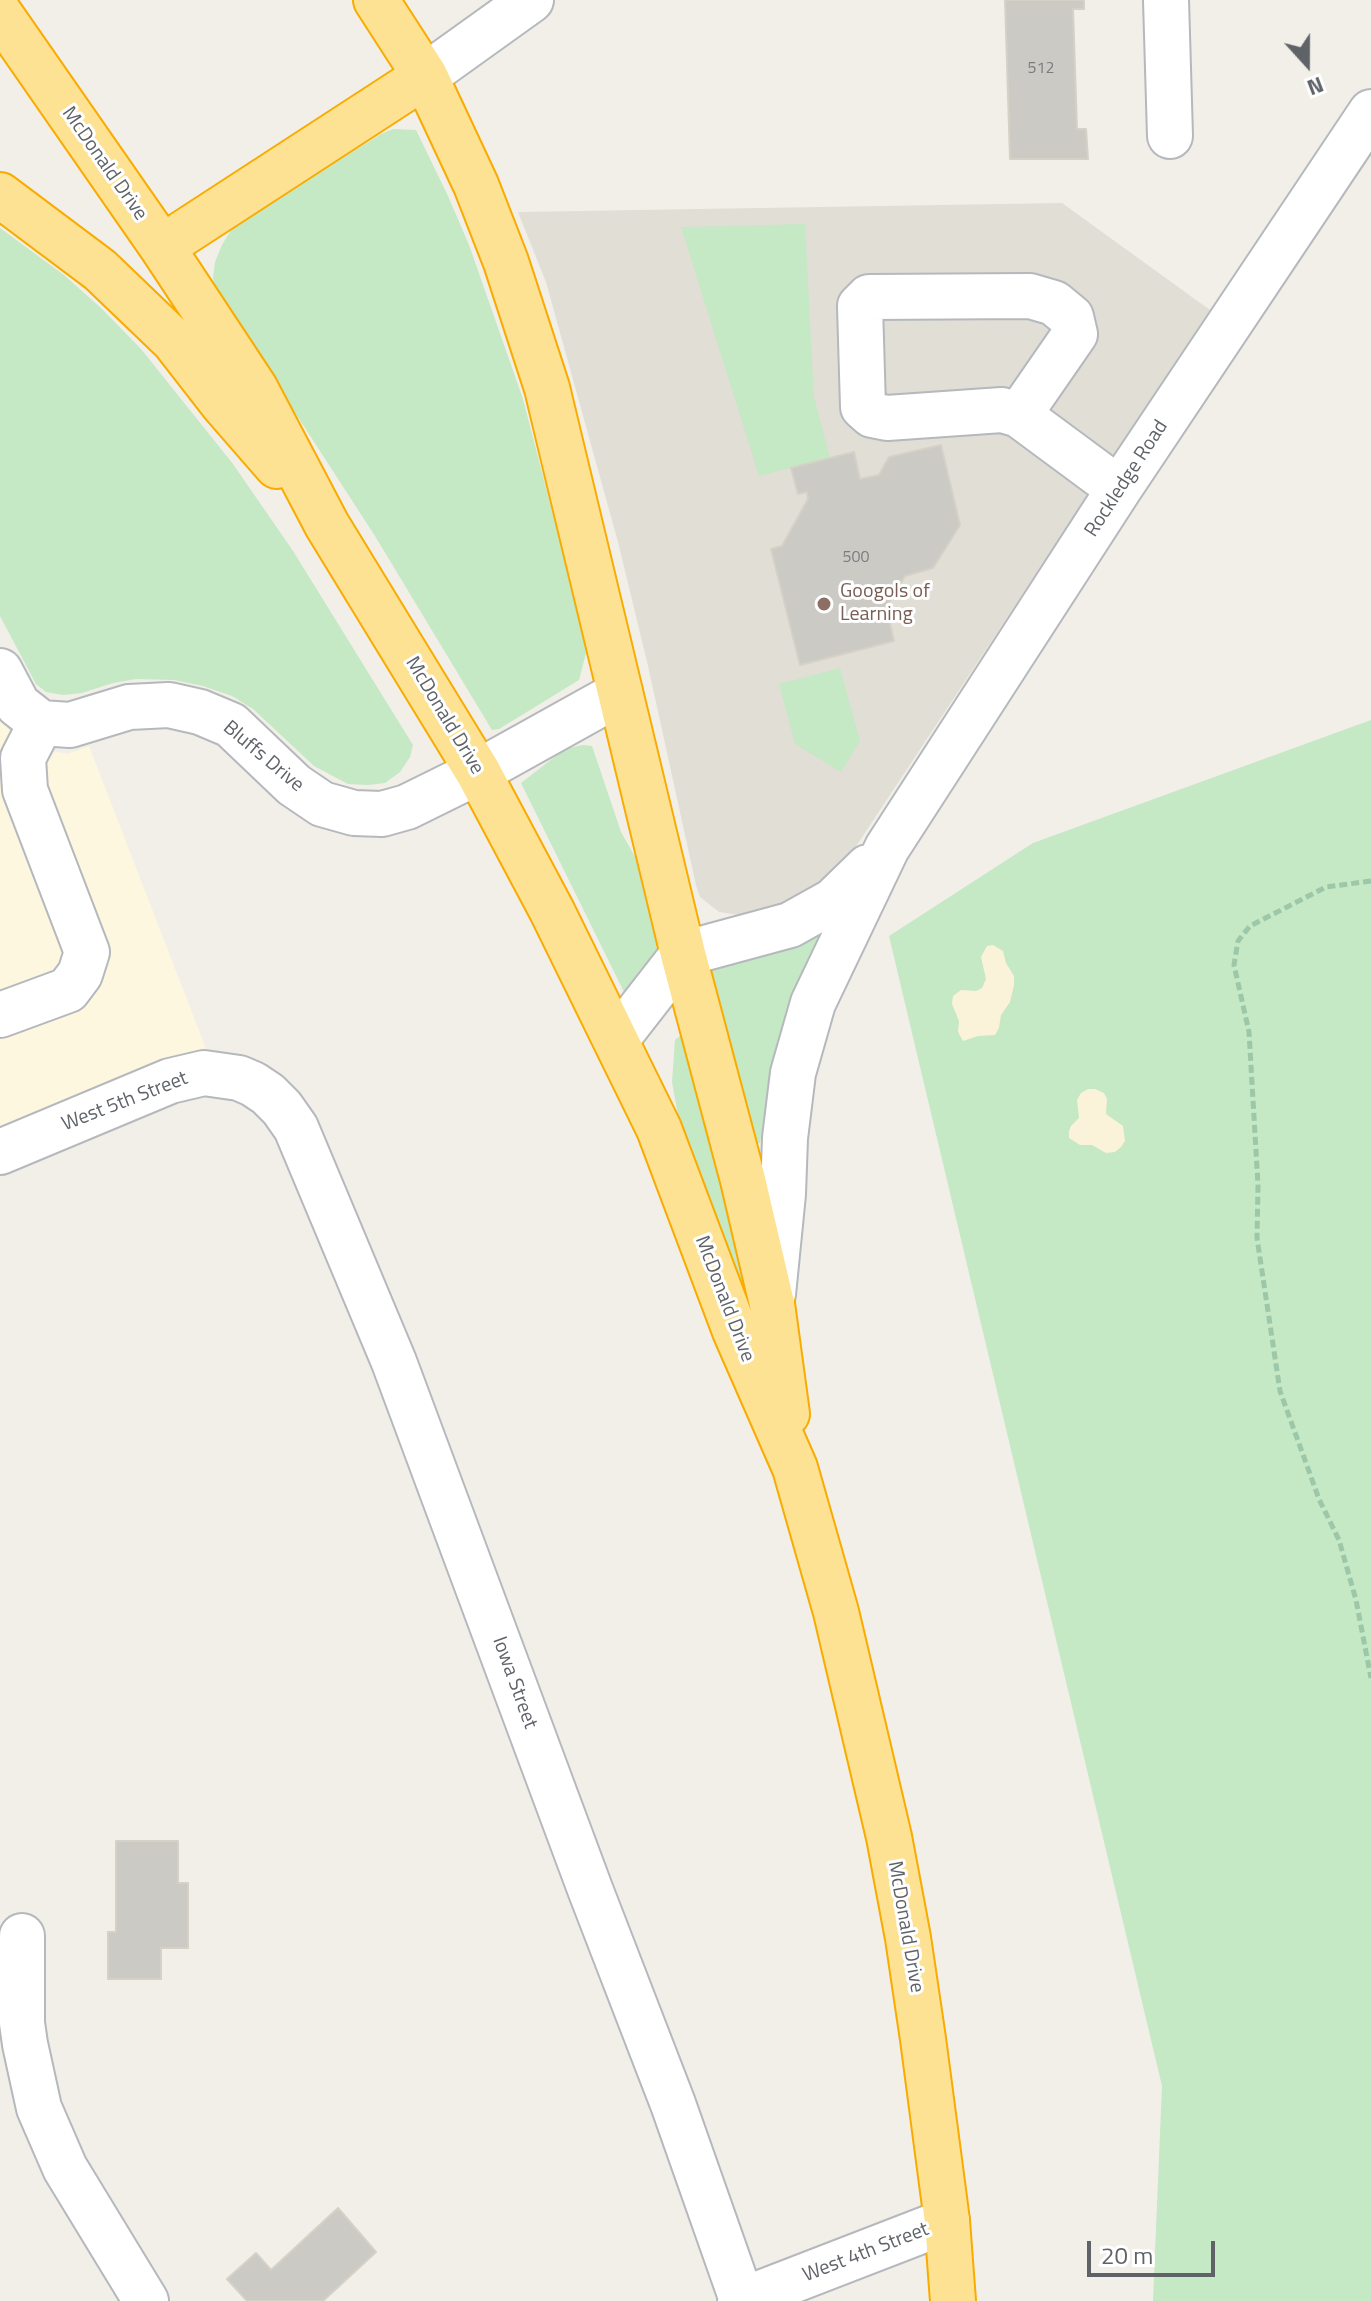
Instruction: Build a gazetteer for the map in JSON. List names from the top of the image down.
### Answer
{
  "streets": {
    "highway": ["McDonald Drive"],
    "street": [
      "Rockledge Road",
      "Bluffs Drive",
      "West 5th Street",
      "Iowa Street",
      "West 4th Street"
    ]
  },
  "crossings": [
    ["McDonald Drive", "Bluffs Drive"],
    ["McDonald Drive", "West 4th Street"],
    ["West 5th Street", "Iowa Street"],
    ["Iowa Street", "West 4th Street"]
  ],
  "places": ["Googols of Learning"],
  "house_numbers": ["512", "500"],
  "scale_bar": "20 m",
  "north": "bottom"
}
